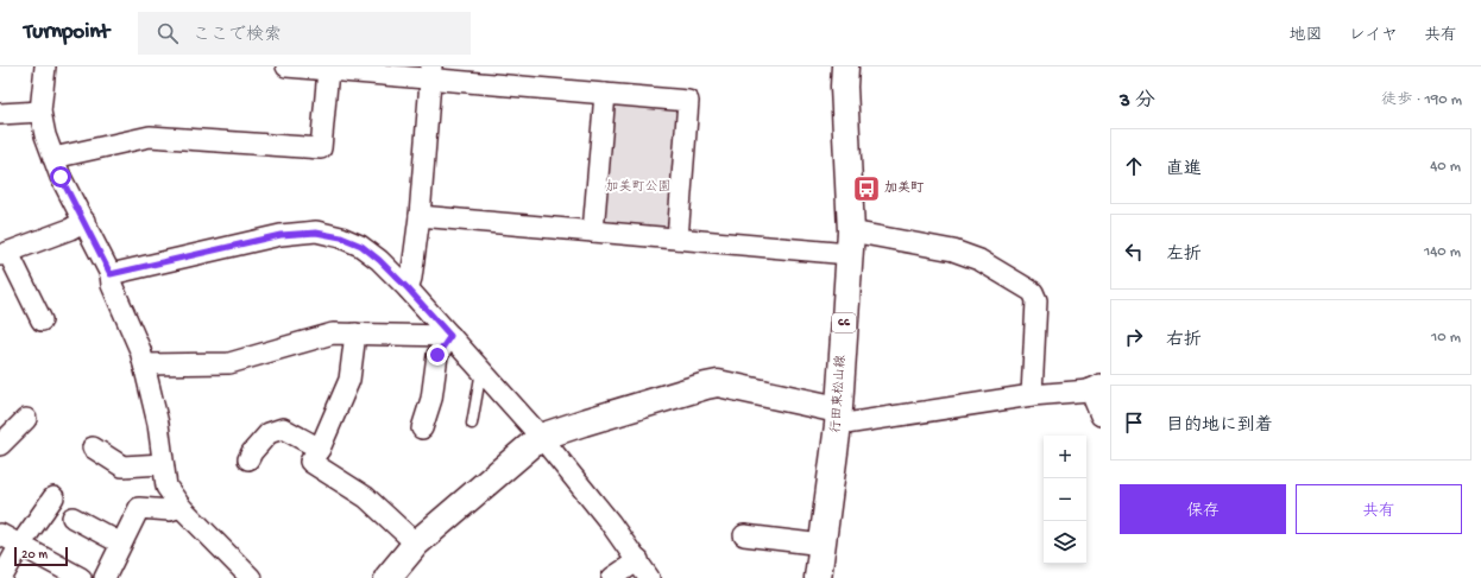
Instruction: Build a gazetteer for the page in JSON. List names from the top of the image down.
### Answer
{
  "streets": {
    "street": ["66", "行田東松山線"]
  },
  "parks": ["加美町公園"],
  "places": {
    "bus stop": ["加美町"]
  },
  "scale_bar": "20 m",
  "page": {
    "header": "Turnpoint",
    "search": "ここで検索",
    "nav": ["地図", "レイヤ", "共有"],
    "heading": ["3 分", "徒歩 · 190 m"],
    "list": [
      ["直進", "40 m"],
      ["左折", "140 m"],
      ["右折", "10 m"],
      "目的地に到着"
    ],
    "map_buttons": ["+", "−"],
    "buttons": ["保存", "共有"],
    "scale": "20 m"
  }
}
